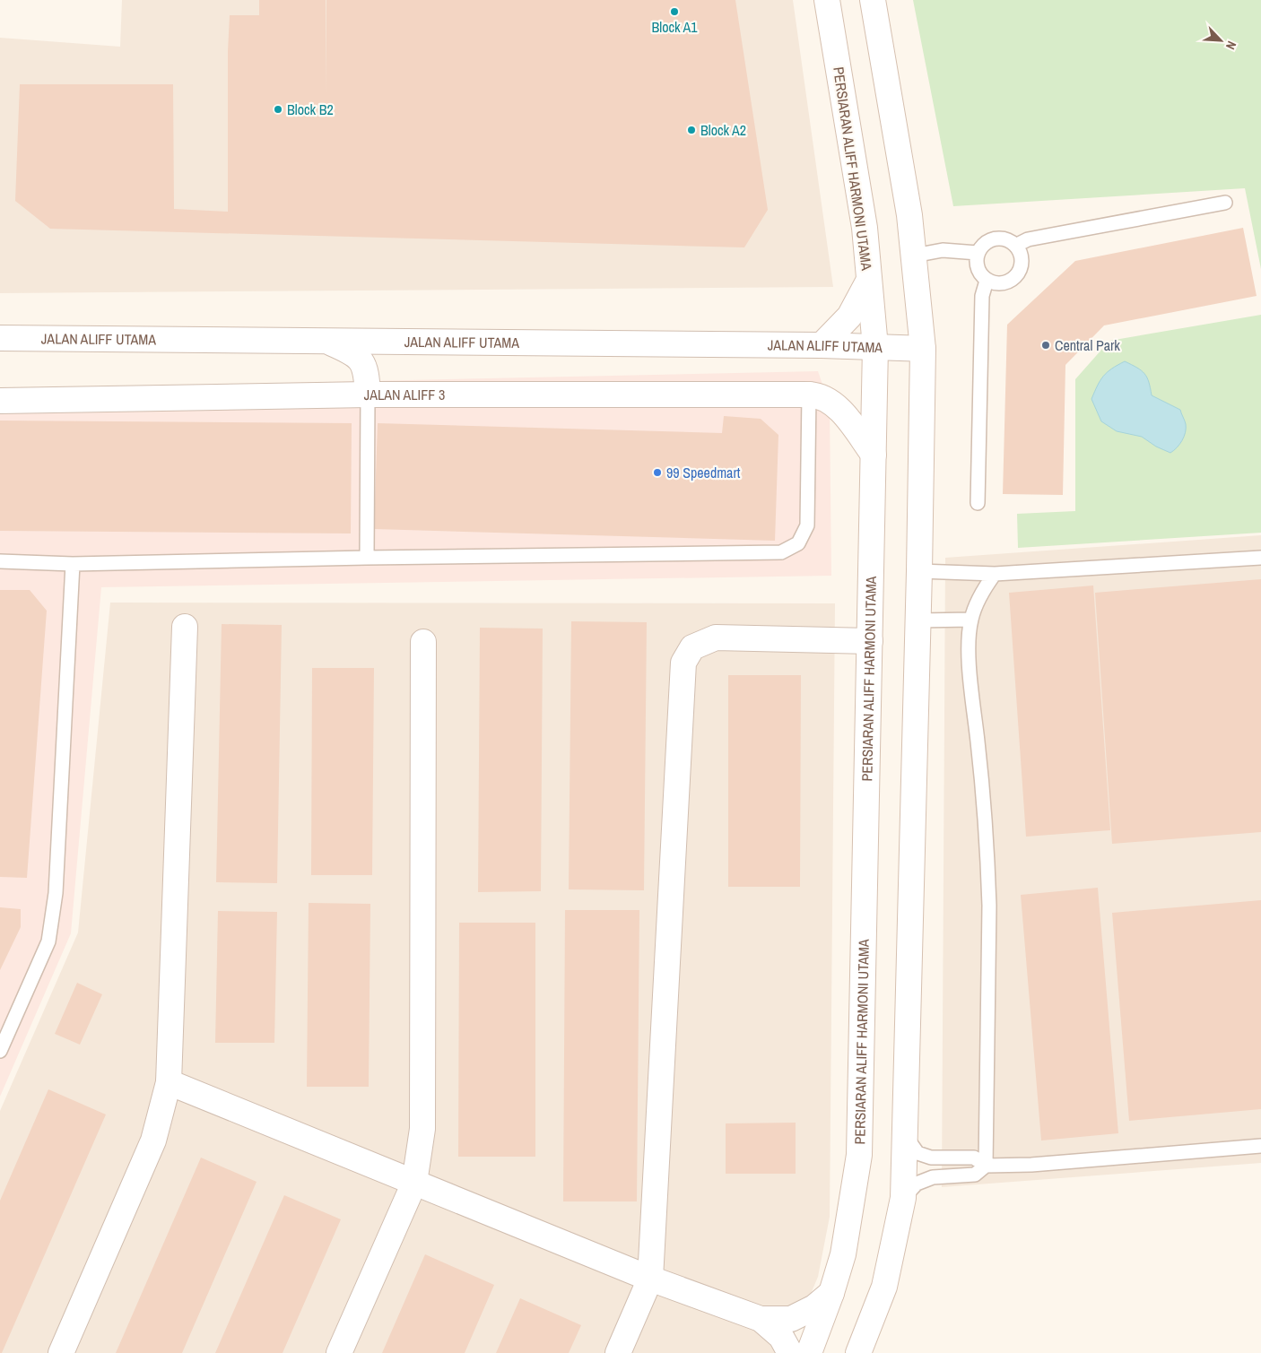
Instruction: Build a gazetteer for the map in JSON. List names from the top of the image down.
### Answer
{
  "streets": {
    "street": ["PERSIARAN ALIFF HARMONI UTAMA", "JALAN ALIFF UTAMA", "JALAN ALIFF 3"]
  },
  "crossings": [
    ["PERSIARAN ALIFF HARMONI UTAMA", "JALAN ALIFF UTAMA"]
  ],
  "places": [
    "Block A1",
    "Block B2",
    "Block A2",
    "Central Park",
    "99 Speedmart"
  ],
  "north": "bottom right"
}
